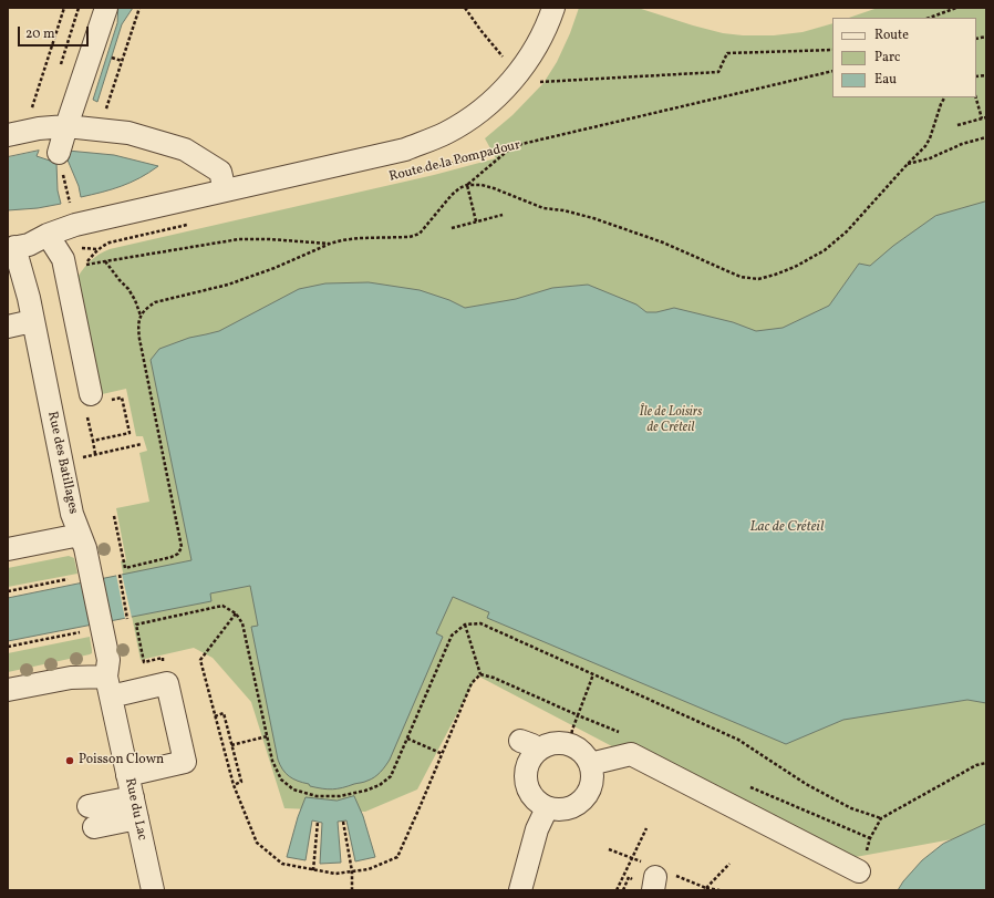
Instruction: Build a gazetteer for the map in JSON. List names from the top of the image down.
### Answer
{
  "streets": {
    "street": ["Route de la Pompadour", "Rue des Batillages", "Rue du Lac"]
  },
  "crossings": [
    ["Route de la Pompadour", "Rue des Batillages"],
    ["Rue des Batillages", "Rue du Lac"]
  ],
  "water": ["Lac de Créteil"],
  "parks": ["Île de Loisirs de Créteil"],
  "places": ["Poisson Clown"],
  "legend": ["Route", "Parc", "Eau"],
  "scale_bar": "20 m"
}
